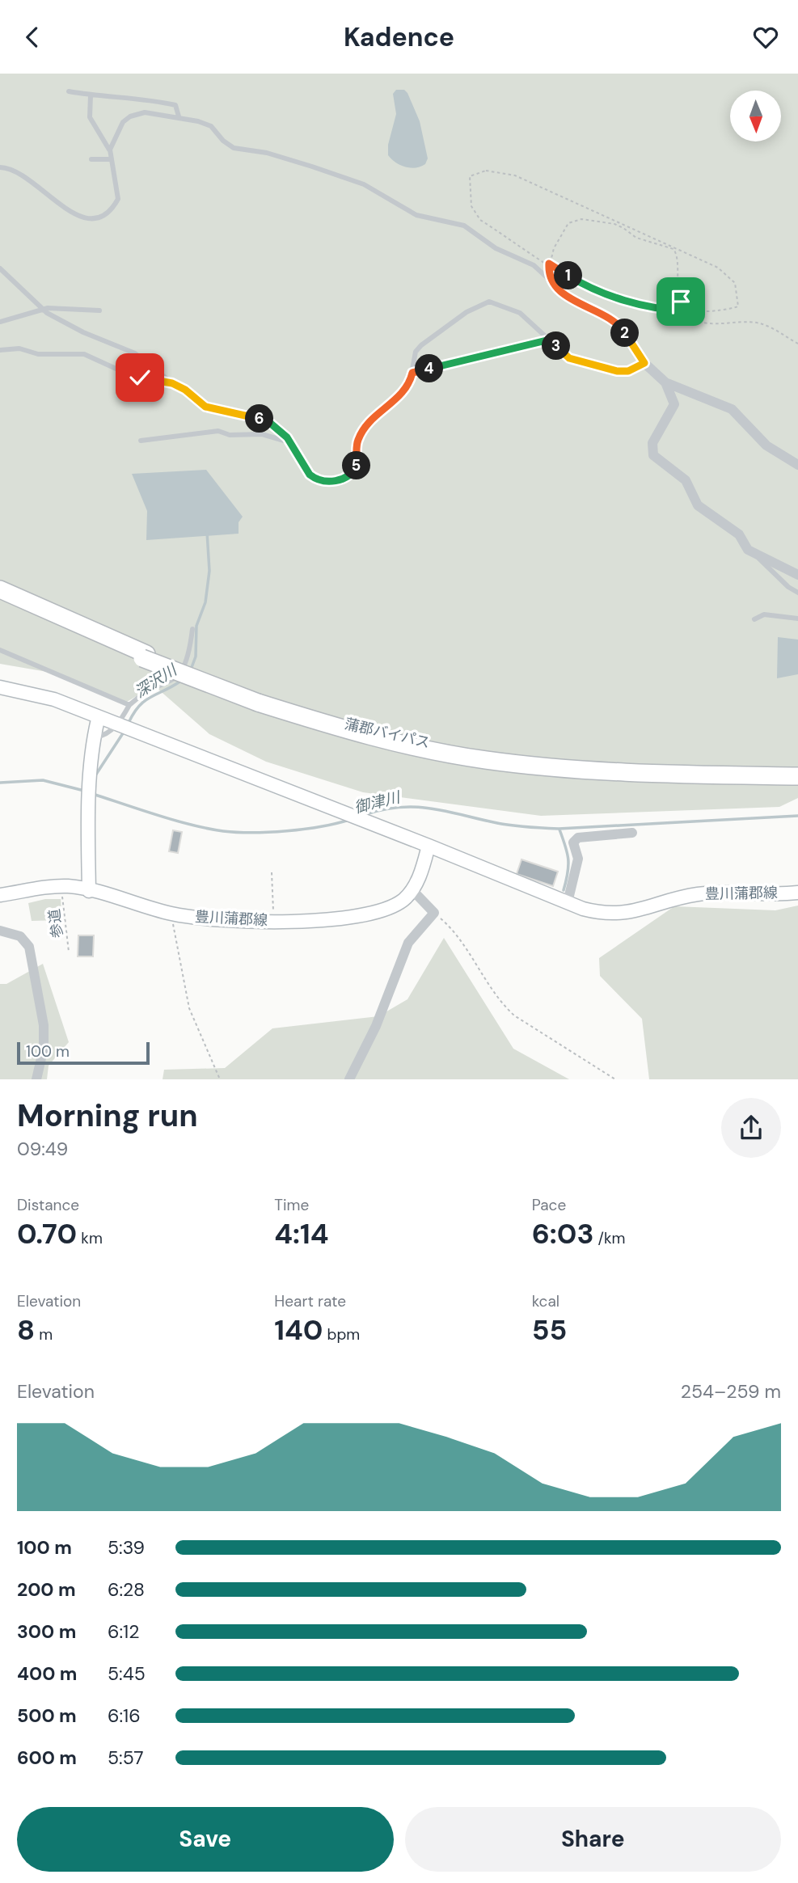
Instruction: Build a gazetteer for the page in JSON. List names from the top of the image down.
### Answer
{
  "streets": {
    "highway": ["蒲郡バイパス"],
    "main road": ["豊川蒲郡線"],
    "path": ["参道"]
  },
  "water": ["深沢川", "御津川"],
  "scale_bar": "100 m",
  "north": "bottom",
  "page": {
    "header": "Kadence",
    "pins": [
      "1",
      "2",
      "3",
      "4",
      "6",
      "5"
    ],
    "scale": "100 m",
    "heading": ["Morning run", "09:49"],
    "stats": [
      ["Distance", "0.70 km"],
      ["Time", "4:14"],
      ["Pace", "6:03 /km"],
      ["Elevation", "8 m"],
      ["Heart rate", "140 bpm"],
      ["kcal", "55"]
    ],
    "chart": ["Elevation", "254–259 m"],
    "list": [
      {
        "name": "100 m",
        "note": "5:39"
      },
      {
        "name": "200 m",
        "note": "6:28"
      },
      {
        "name": "300 m",
        "note": "6:12"
      },
      {
        "name": "400 m",
        "note": "5:45"
      },
      {
        "name": "500 m",
        "note": "6:16"
      },
      {
        "name": "600 m",
        "note": "5:57"
      }
    ],
    "buttons": ["Save", "Share"]
  }
}
